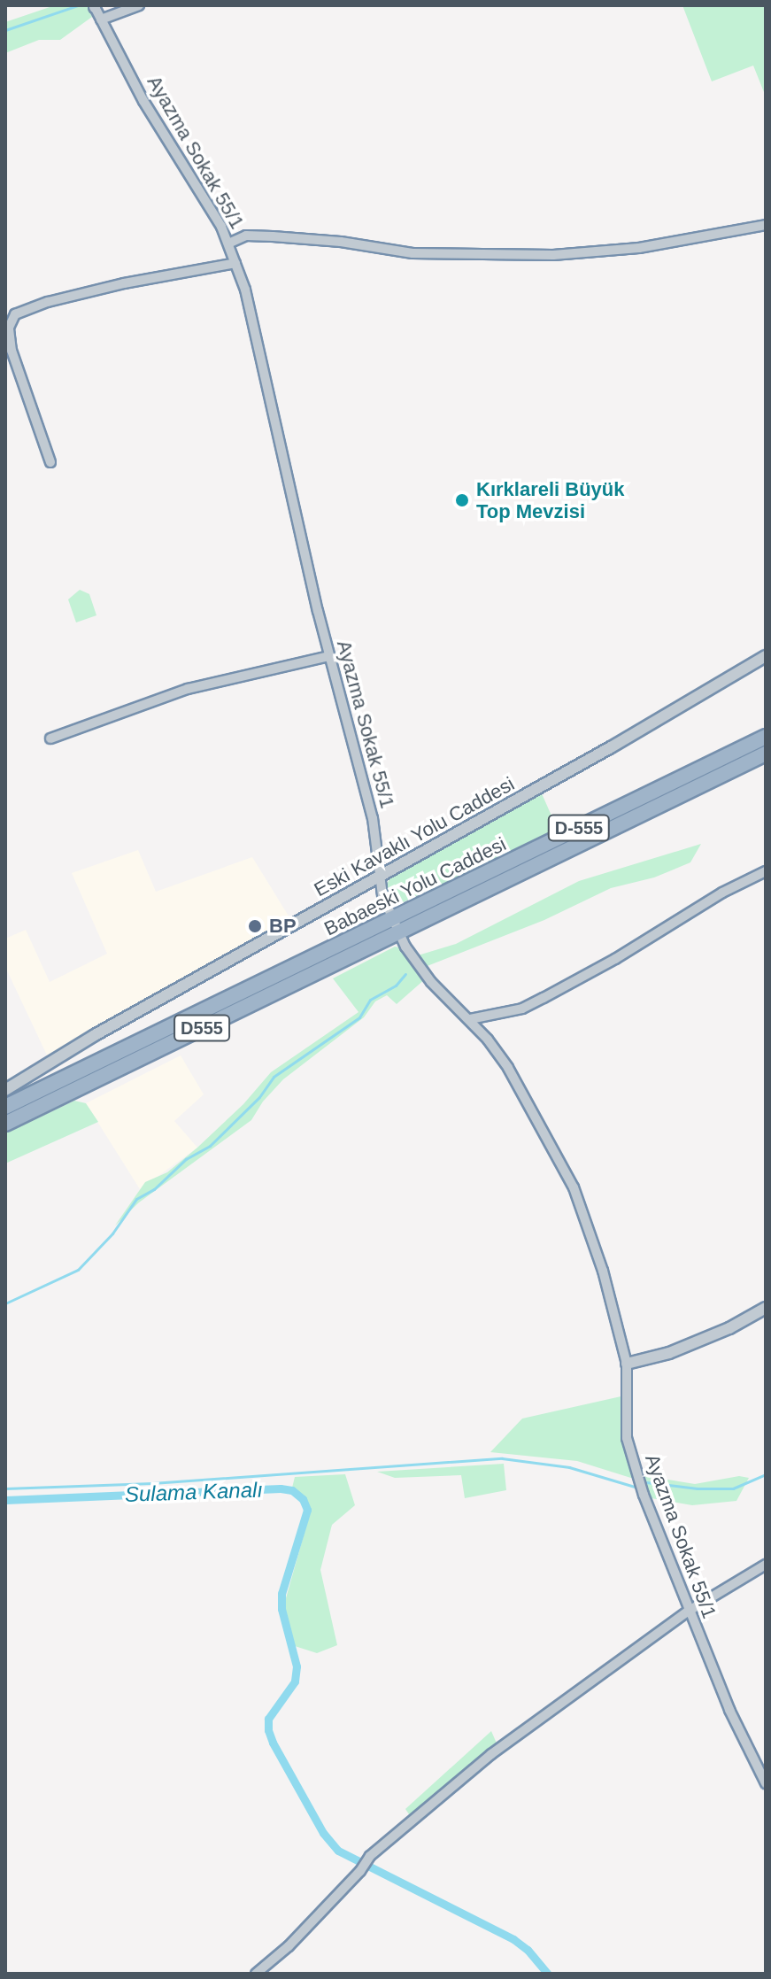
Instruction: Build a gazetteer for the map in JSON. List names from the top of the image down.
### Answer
{
  "streets": {
    "highway": ["D-555", "Babaeski Yolu Caddesi", "D555"],
    "street": ["Ayazma Sokak 55/1", "Eski Kavaklı Yolu Caddesi"]
  },
  "crossings": [
    ["Ayazma Sokak 55/1", "Eski Kavaklı Yolu Caddesi"],
    ["Ayazma Sokak 55/1", "Babaeski Yolu Caddesi"]
  ],
  "water": ["Sulama Kanalı"],
  "places": ["Kırklareli Büyük Top Mevzisi", "BP"]
}
